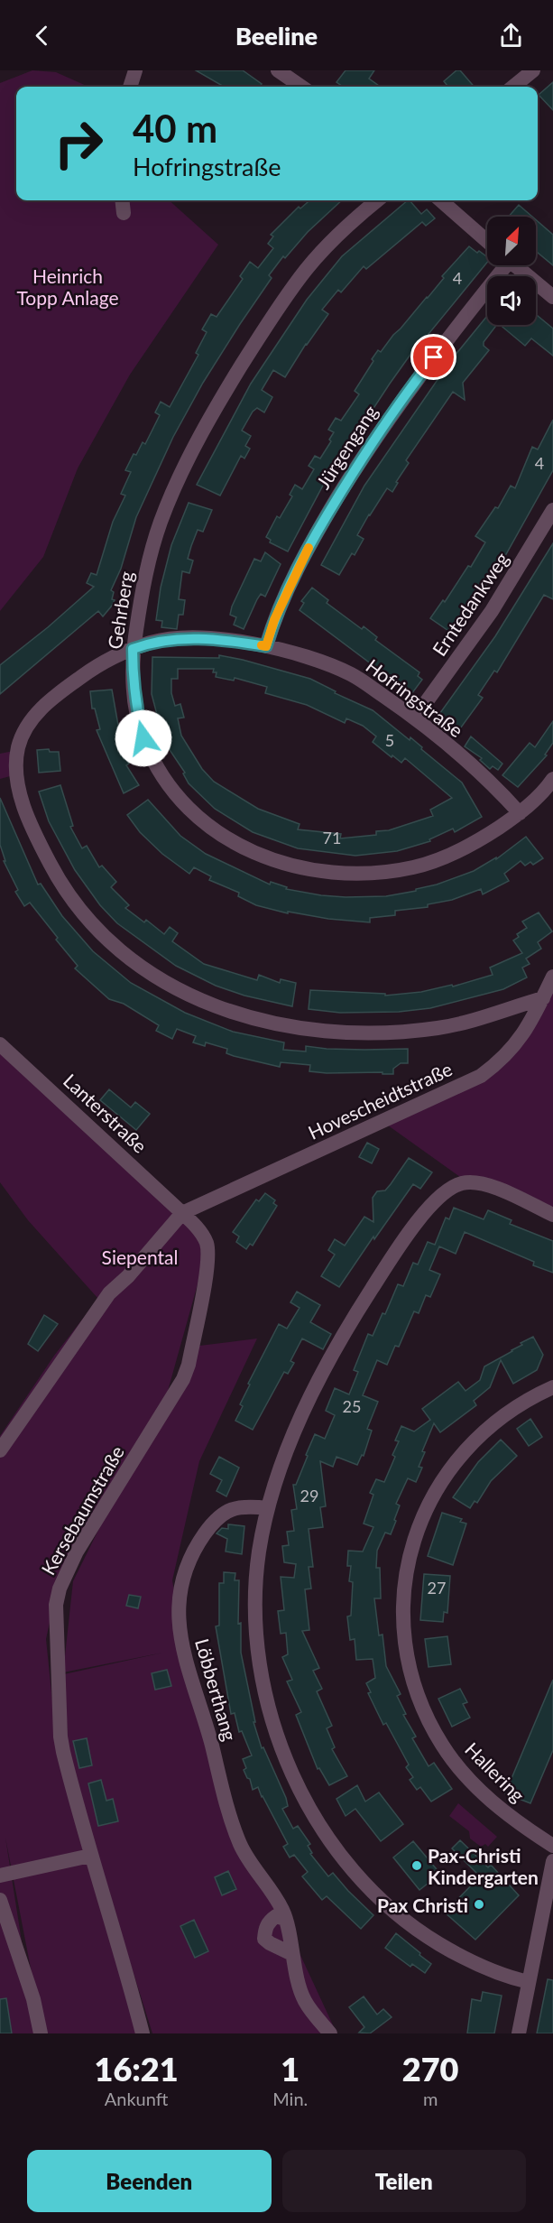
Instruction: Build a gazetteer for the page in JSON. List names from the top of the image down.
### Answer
{
  "streets": {
    "street": [
      "Jürgengang",
      "Erntedankweg",
      "Gehrberg",
      "Hofringstraße",
      "Hovescheidtstraße",
      "Lanterstraße",
      "Kersebaumstraße",
      "Löbberthang",
      "Hallering"
    ]
  },
  "crossings": [
    ["Jürgengang", "Hofringstraße"],
    ["Erntedankweg", "Hofringstraße"],
    ["Gehrberg", "Hofringstraße"],
    ["Hofringstraße", "Hovescheidtstraße"],
    ["Hovescheidtstraße", "Lanterstraße"],
    ["Hovescheidtstraße", "Kersebaumstraße"],
    ["Lanterstraße", "Kersebaumstraße"]
  ],
  "parks": ["Heinrich Topp Anlage", "Siepental"],
  "places": ["Pax-Christi Kindergarten", "Pax Christi"],
  "house_numbers": [
    "4",
    "4",
    "5",
    "71",
    "25",
    "29",
    "27"
  ],
  "north": "top right",
  "page": {
    "header": "Beeline",
    "turn": ["40 m", "Hofringstraße"],
    "eta": [
      "16:21",
      "Ankunft",
      "1",
      "Min.",
      "270",
      "m"
    ],
    "buttons": ["Beenden", "Teilen"]
  }
}
